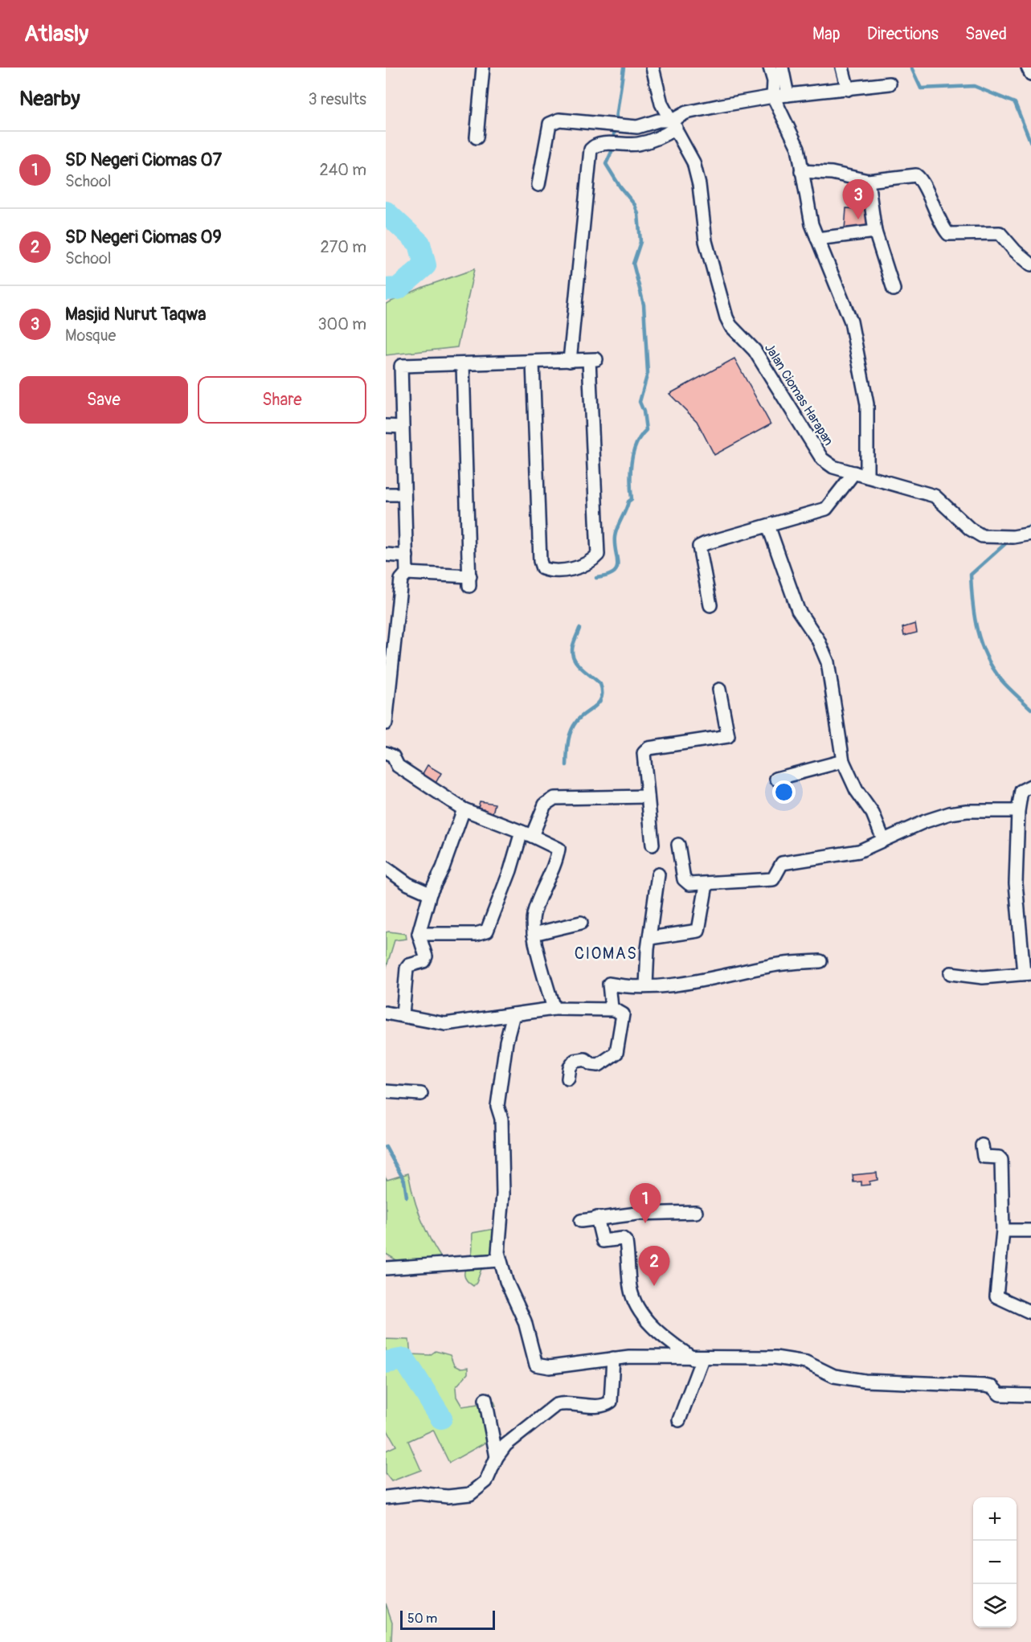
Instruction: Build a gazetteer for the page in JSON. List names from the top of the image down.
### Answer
{
  "streets": {
    "street": ["Jalan Ciomas Harapan"]
  },
  "districts": ["CIOMAS"],
  "scale_bar": "50 m",
  "page": {
    "header": "Atlasly",
    "nav": ["Map", "Directions", "Saved"],
    "heading": ["Nearby", "3 results"],
    "list": [
      {
        "mark": "1",
        "name": "SD Negeri Ciomas 07",
        "note": "School",
        "value": "240 m"
      },
      {
        "mark": "2",
        "name": "SD Negeri Ciomas 09",
        "note": "School",
        "value": "270 m"
      },
      {
        "mark": "3",
        "name": "Masjid Nurut Taqwa",
        "note": "Mosque",
        "value": "300 m"
      }
    ],
    "pins": ["3", "1", "2"],
    "buttons": ["Save", "Share"],
    "map_buttons": ["+", "−"],
    "scale": "50 m"
  }
}
